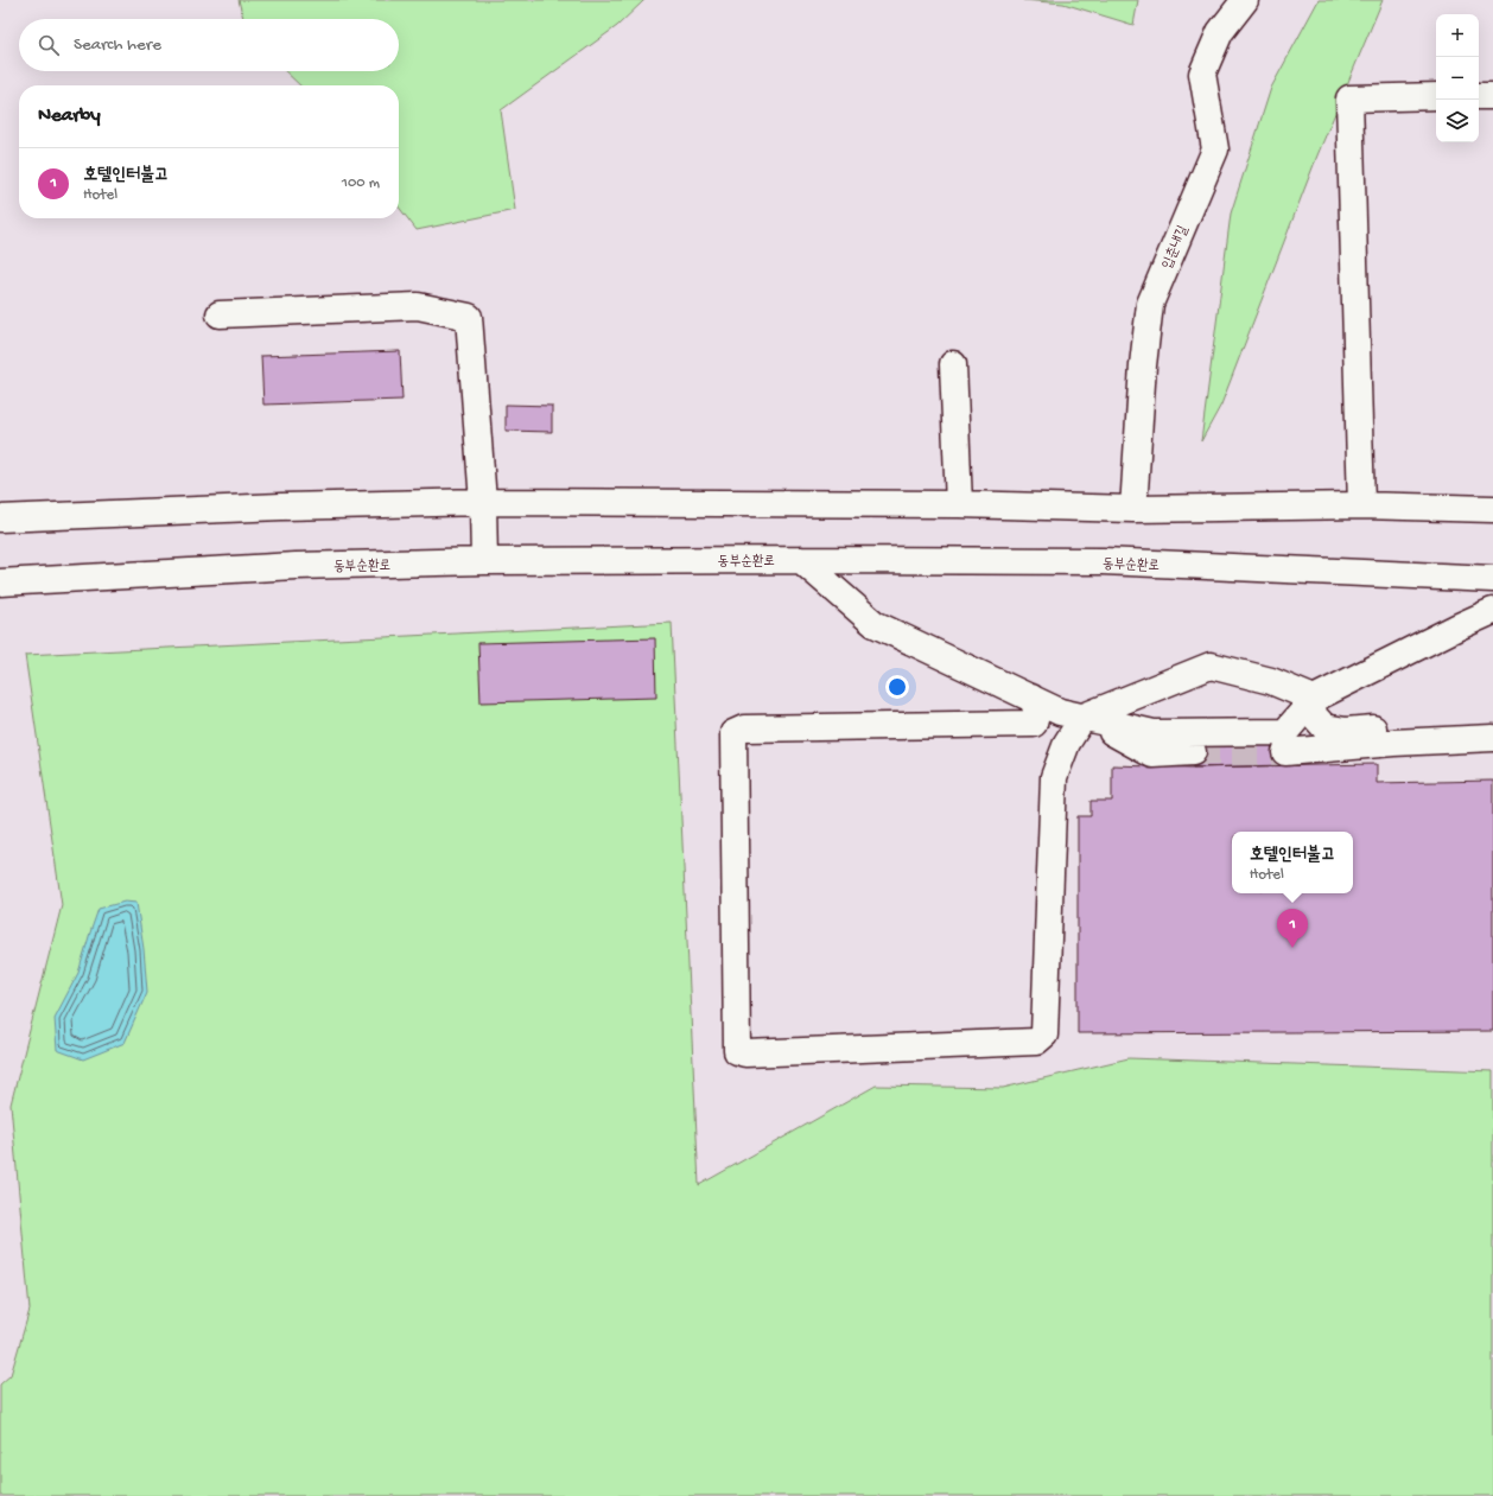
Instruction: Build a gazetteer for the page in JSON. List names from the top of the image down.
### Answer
{
  "streets": {
    "street": ["입춘내길", "동부순환로"]
  },
  "page": {
    "map_buttons": ["+", "−"],
    "search": "Search here",
    "heading": "Nearby",
    "list": [
      {
        "mark": "1",
        "name": "호텔인터불고",
        "note": "Hotel",
        "value": "100 m"
      }
    ],
    "popup": ["호텔인터불고", "Hotel"],
    "pins": "1"
  }
}
